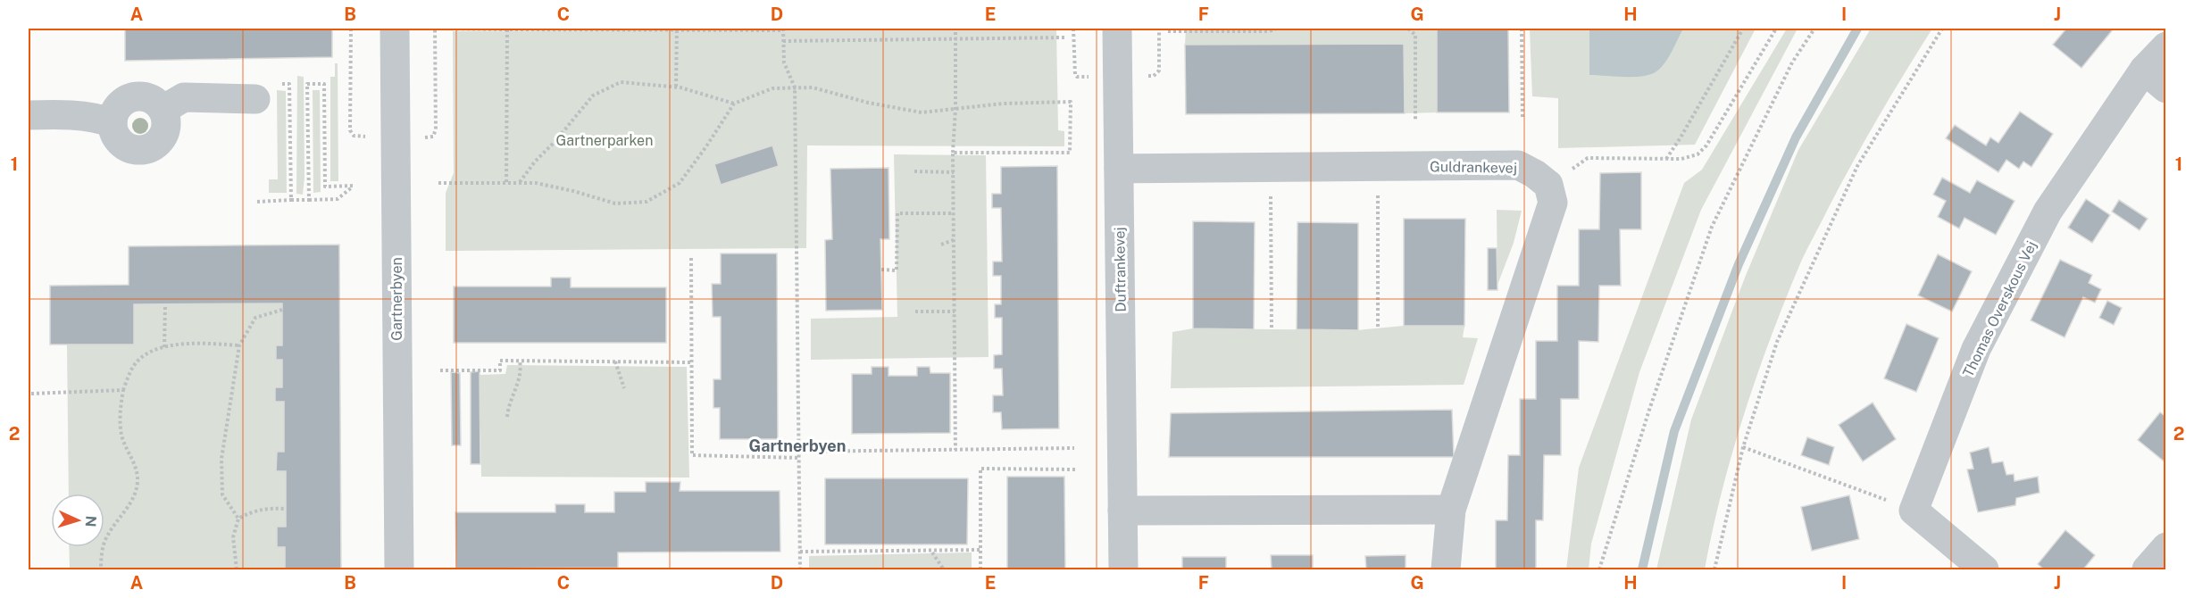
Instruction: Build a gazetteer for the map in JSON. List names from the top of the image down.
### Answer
{
  "streets": {
    "street": [
      "Guldrankevej",
      "Duftrankevej",
      "Gartnerbyen",
      "Thomas Overskous Vej"
    ]
  },
  "crossings": [
    ["Guldrankevej", "Duftrankevej"]
  ],
  "districts": ["Gartnerbyen"],
  "parks": ["Gartnerparken"],
  "north": "right",
  "grid": {
    "columns": [
      "A",
      "B",
      "C",
      "D",
      "E",
      "F",
      "G",
      "H",
      "I",
      "J"
    ],
    "rows": ["1", "2"]
  }
}
